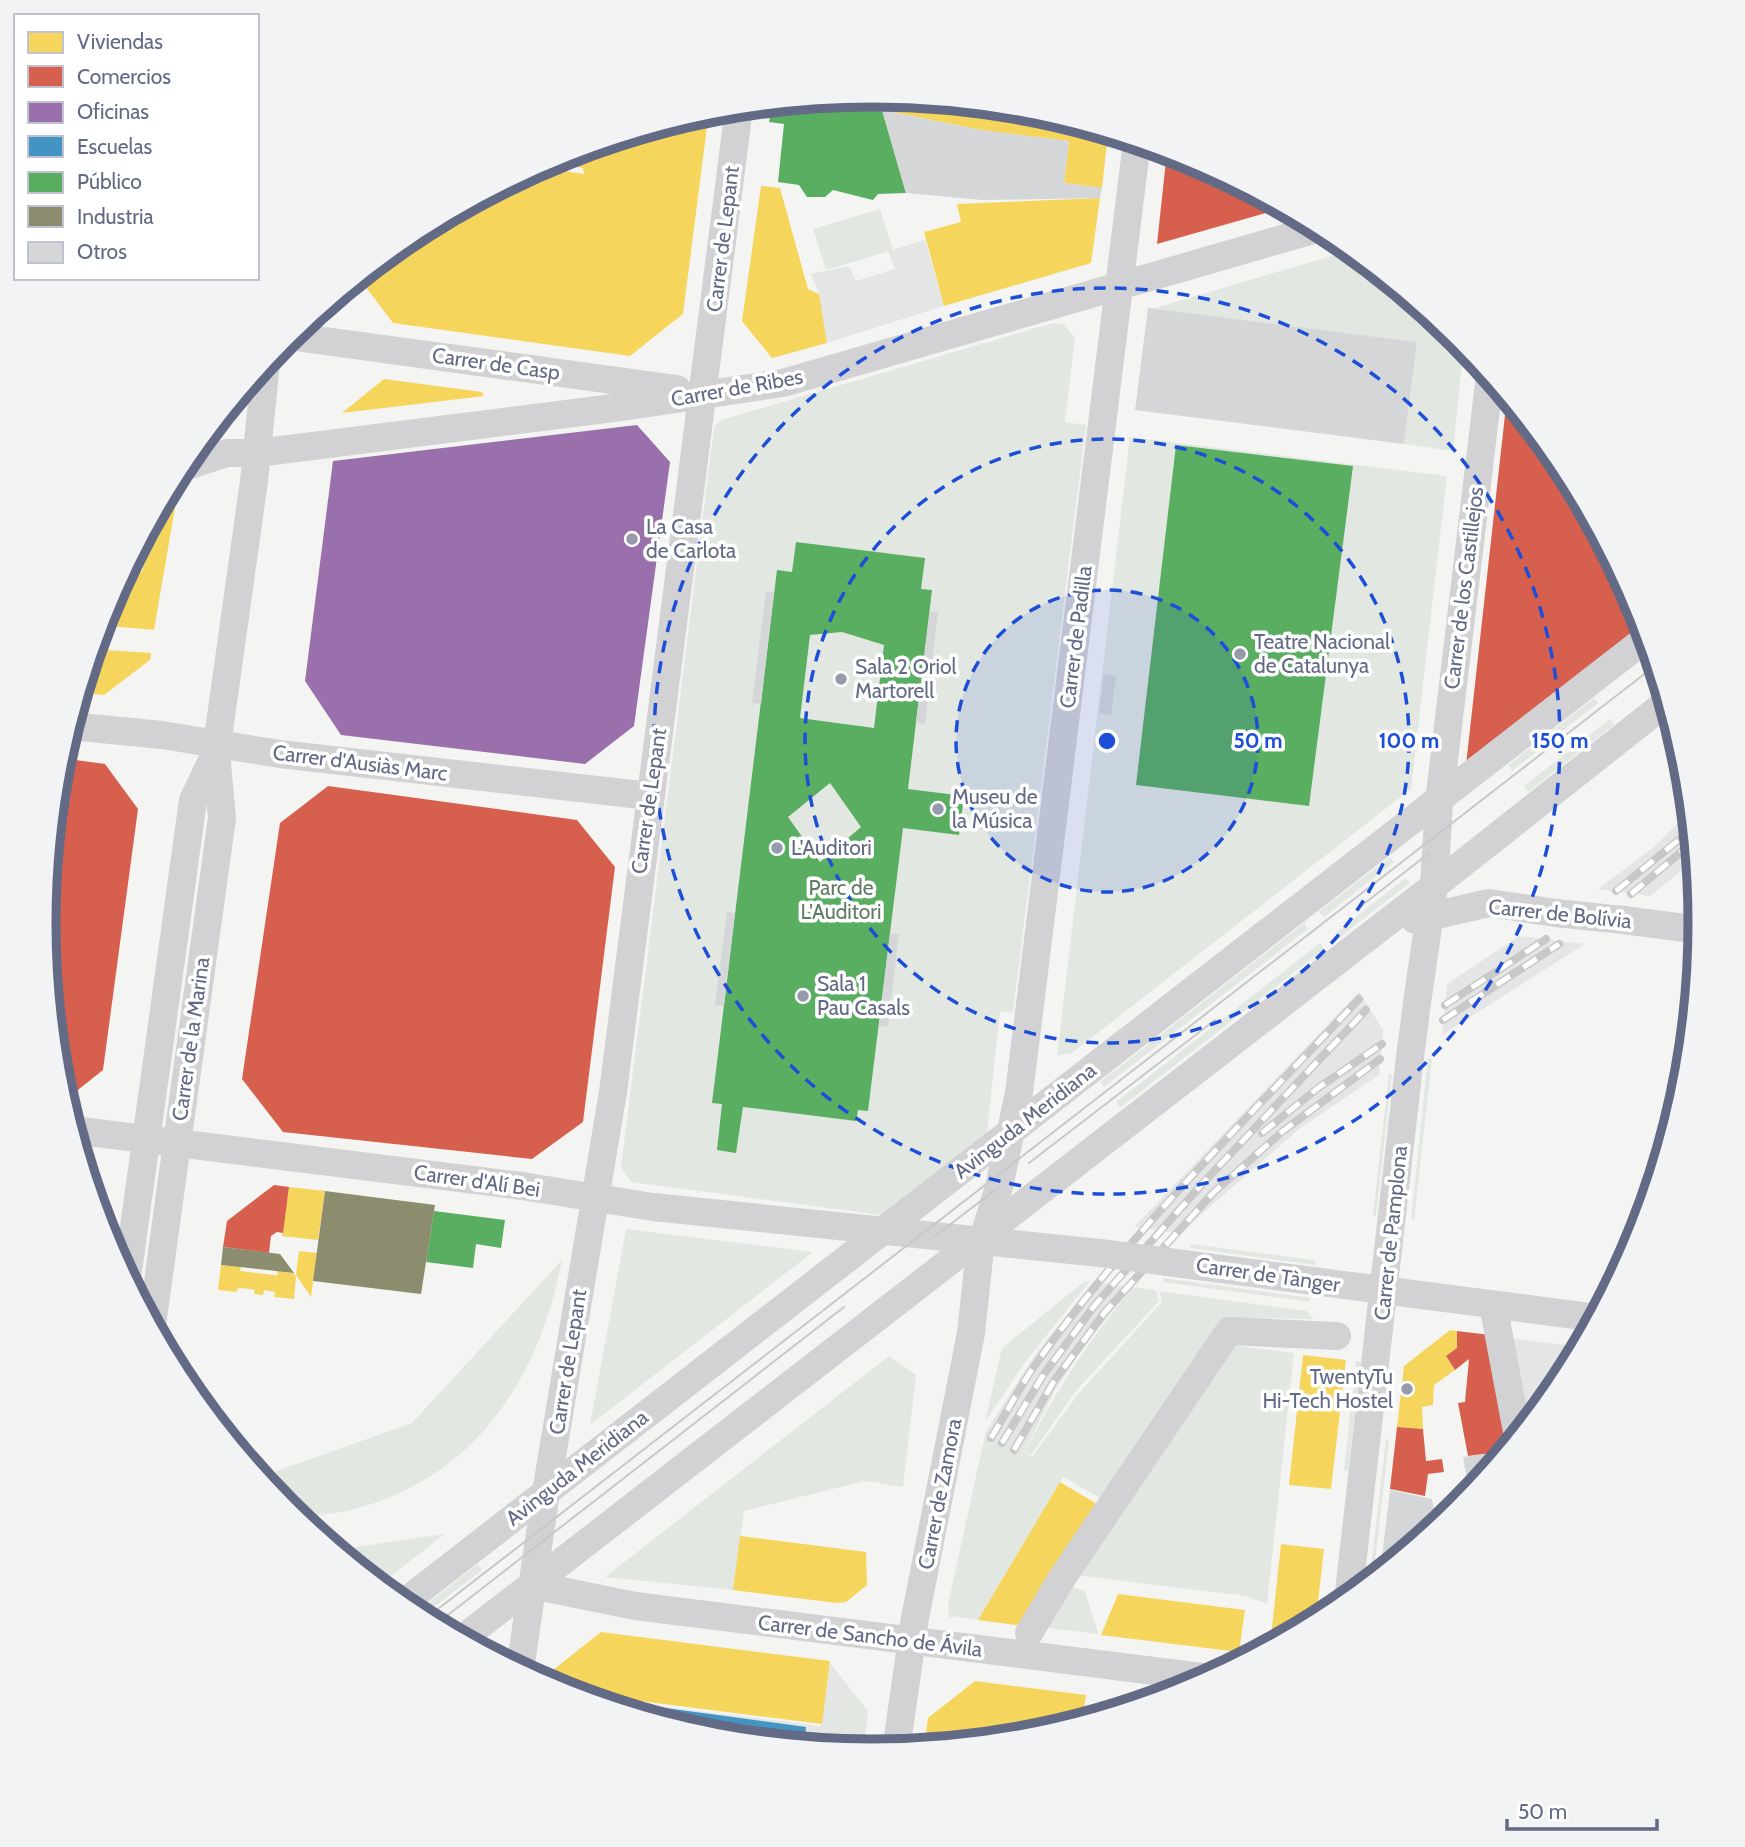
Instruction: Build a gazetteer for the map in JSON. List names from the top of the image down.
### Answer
{
  "streets": {
    "street": [
      "Carrer de Lepant",
      "Carrer de Casp",
      "Carrer de Ribes",
      "Carrer de los Castillejos",
      "Carrer de Padilla",
      "Carrer d'Ausiàs Marc",
      "Carrer de Bolívia",
      "Carrer de la Marina",
      "Avinguda Meridiana",
      "Carrer d'Alí Bei",
      "Carrer de Pamplona",
      "Carrer de Tànger",
      "Carrer de Zamora",
      "Carrer de Sancho de Ávila"
    ]
  },
  "crossings": [
    ["Carrer de Lepant", "Carrer de Casp"],
    ["Carrer de Lepant", "Carrer de Ribes"],
    ["Carrer de Lepant", "Carrer d'Ausiàs Marc"],
    ["Carrer de Lepant", "Avinguda Meridiana"],
    ["Carrer de Lepant", "Carrer d'Alí Bei"],
    ["Carrer de Lepant", "Carrer de Sancho de Ávila"],
    ["Carrer de Casp", "Carrer de Ribes"],
    ["Carrer de Ribes", "Carrer de Padilla"],
    ["Carrer de Ribes", "Carrer de la Marina"],
    ["Carrer de los Castillejos", "Avinguda Meridiana"],
    ["Carrer de los Castillejos", "Carrer de Pamplona"],
    ["Carrer de Padilla", "Avinguda Meridiana"],
    ["Carrer de Padilla", "Carrer d'Alí Bei"],
    ["Carrer de Padilla", "Carrer de Tànger"],
    ["Carrer de Padilla", "Carrer de Zamora"],
    ["Carrer d'Ausiàs Marc", "Carrer de la Marina"],
    ["Carrer de Bolívia", "Carrer de Pamplona"],
    ["Carrer de la Marina", "Carrer d'Alí Bei"],
    ["Avinguda Meridiana", "Carrer d'Alí Bei"],
    ["Avinguda Meridiana", "Carrer de Pamplona"],
    ["Carrer d'Alí Bei", "Carrer de Tànger"],
    ["Carrer d'Alí Bei", "Carrer de Zamora"],
    ["Carrer de Pamplona", "Carrer de Tànger"],
    ["Carrer de Tànger", "Carrer de Zamora"],
    ["Carrer de Zamora", "Carrer de Sancho de Ávila"]
  ],
  "parks": ["Parc de L'Auditori"],
  "places": [
    "La Casa de Carlota",
    "Teatre Nacional de Catalunya",
    "Sala 2 Oriol Martorell",
    "Museu de la Música",
    "L'Auditori",
    "Sala 1 Pau Casals",
    "TwentyTu Hi-Tech Hostel"
  ],
  "legend": [
    "Viviendas",
    "Comercios",
    "Oficinas",
    "Escuelas",
    "Público",
    "Industria",
    "Otros"
  ],
  "scale_bar": "50 m",
  "rings": ["50 m", "100 m", "150 m"]
}
